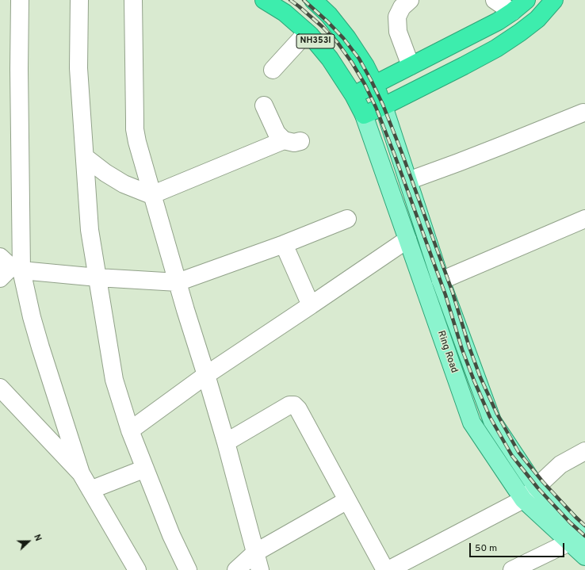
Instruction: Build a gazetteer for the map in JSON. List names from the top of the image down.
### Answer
{
  "streets": {
    "highway": ["NH353I"],
    "main road": ["Ring Road"]
  },
  "scale_bar": "50 m",
  "north": "right"
}
